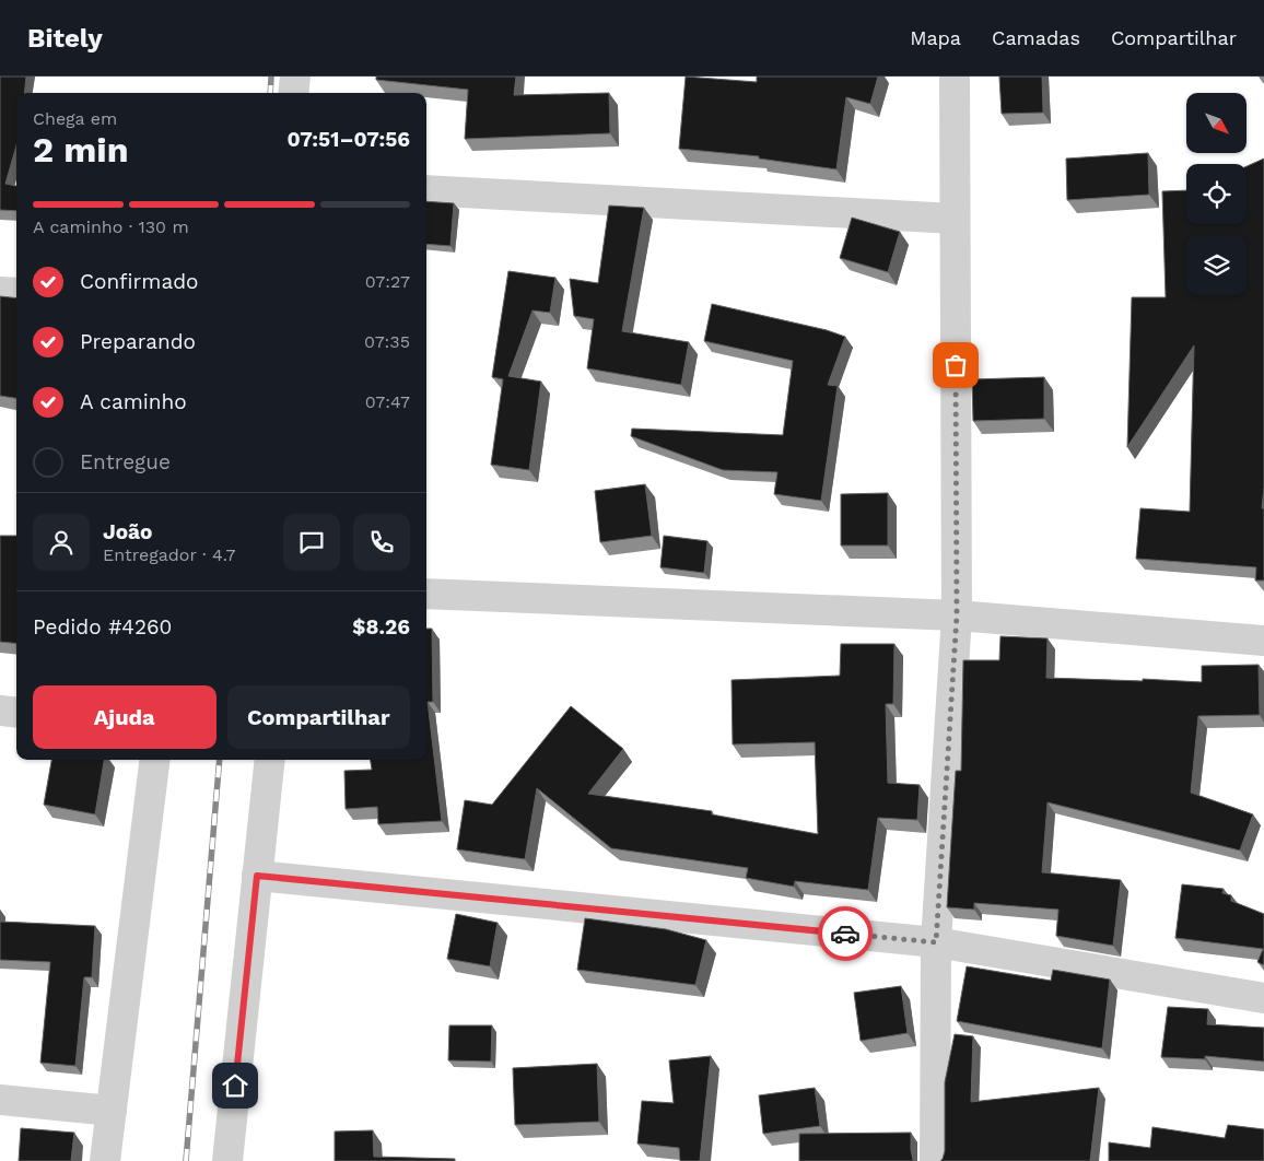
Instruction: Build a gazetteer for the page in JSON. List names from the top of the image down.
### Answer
{
  "north": "bottom right",
  "page": {
    "header": "Bitely",
    "nav": ["Mapa", "Camadas", "Compartilhar"],
    "heading": ["2 min", "Chega em", "07:51–07:56"],
    "panel": [
      "João",
      "Entregador · 4.7",
      "Pedido #4260",
      "$8.26"
    ],
    "bar": "A caminho · 130 m",
    "list": [
      ["Confirmado", "07:27"],
      ["Preparando", "07:35"],
      ["A caminho", "07:47"],
      "Entregue"
    ],
    "buttons": ["Ajuda", "Compartilhar"]
  }
}
